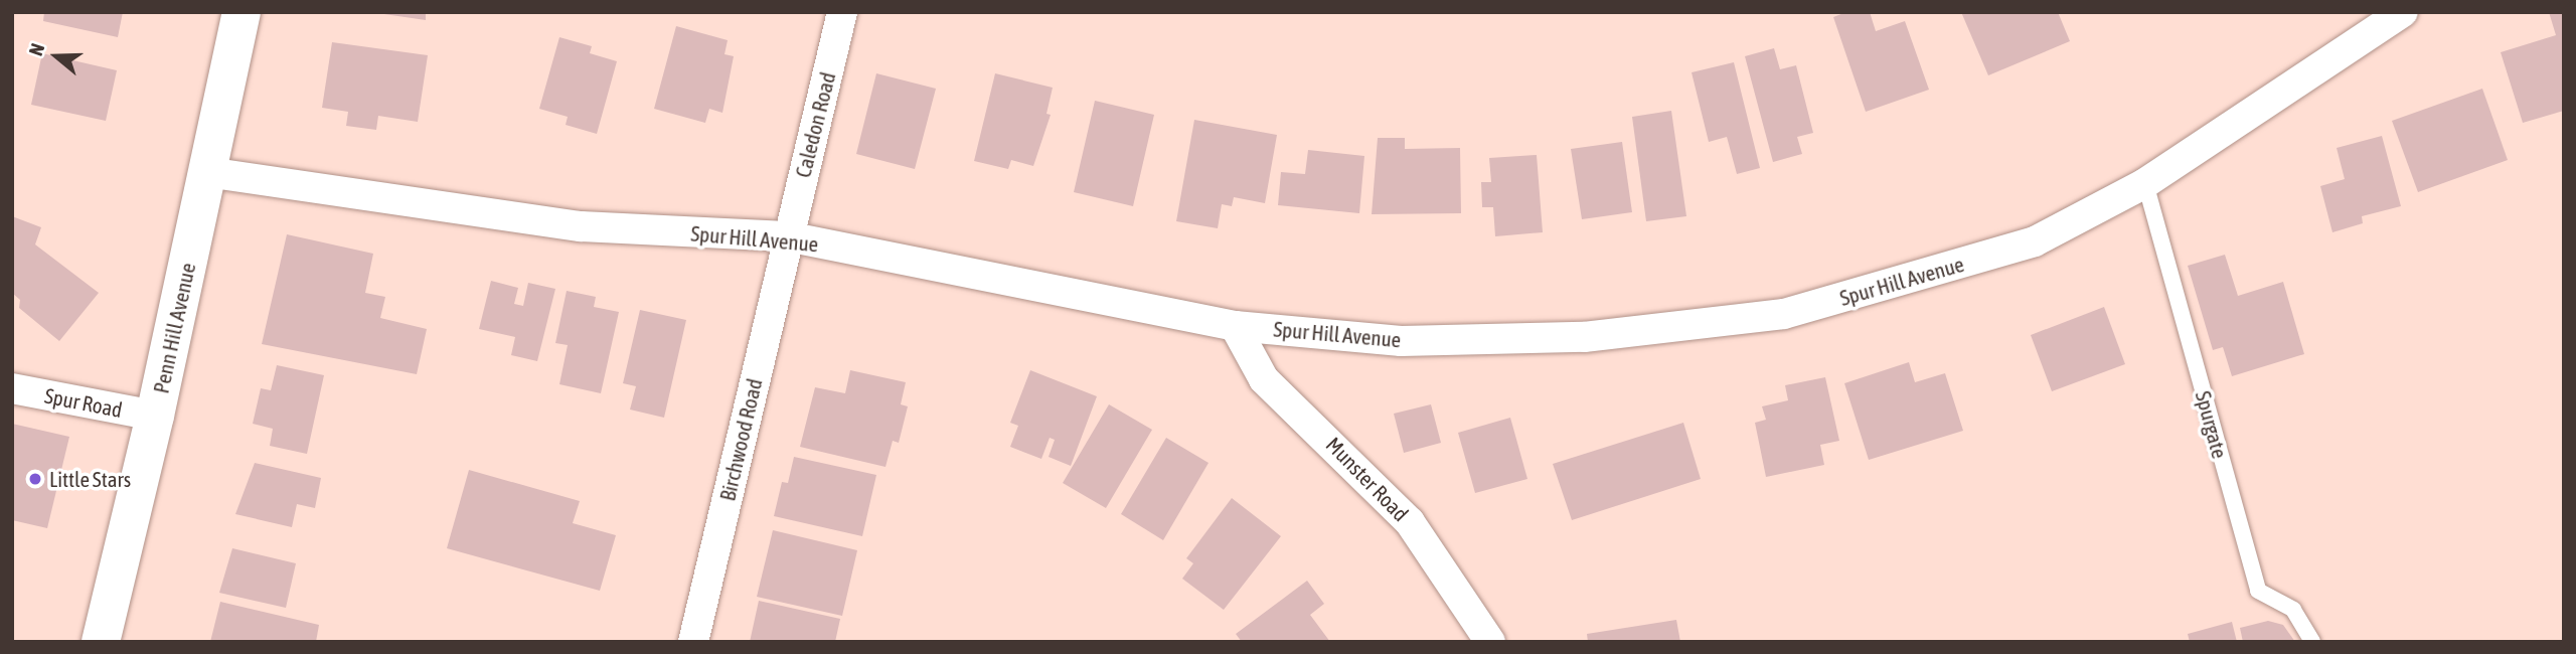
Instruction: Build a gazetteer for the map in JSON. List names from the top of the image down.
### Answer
{
  "streets": {
    "street": [
      "Caledon Road",
      "Spur Hill Avenue",
      "Penn Hill Avenue",
      "Spur Road",
      "Birchwood Road",
      "Munster Road"
    ],
    "lane": ["Spurgate"]
  },
  "crossings": [
    ["Caledon Road", "Spur Hill Avenue"],
    ["Caledon Road", "Birchwood Road"],
    ["Spur Hill Avenue", "Penn Hill Avenue"],
    ["Spur Hill Avenue", "Spurgate"],
    ["Spur Hill Avenue", "Birchwood Road"],
    ["Spur Hill Avenue", "Munster Road"],
    ["Penn Hill Avenue", "Spur Road"]
  ],
  "places": ["Little Stars"],
  "north": "left"
}
